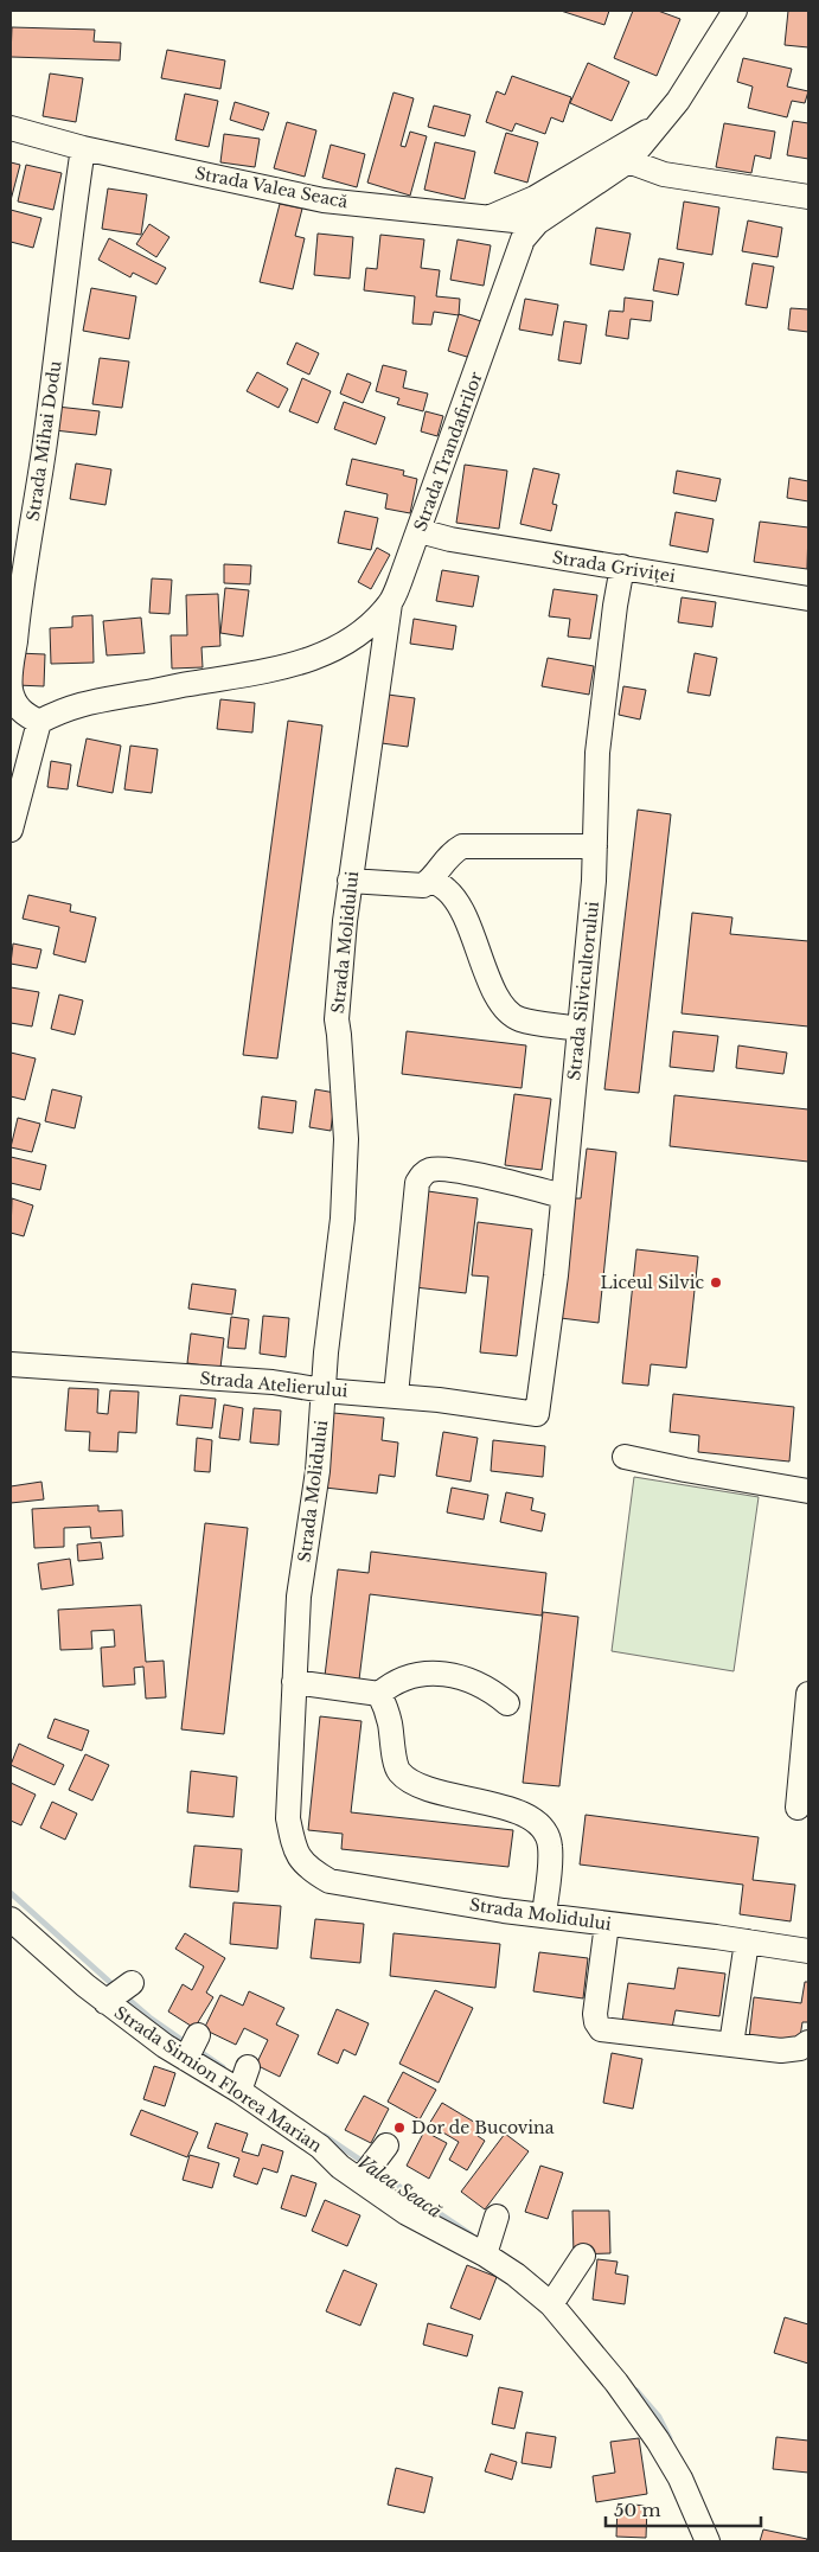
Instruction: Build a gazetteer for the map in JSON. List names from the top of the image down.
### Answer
{
  "streets": {
    "street": [
      "Strada Valea Seacă",
      "Strada Mihai Dodu",
      "Strada Trandafirilor",
      "Strada Griviței",
      "Strada Molidului",
      "Strada Silvicultorului",
      "Strada Atelierului",
      "Strada Simion Florea Marian"
    ]
  },
  "crossings": [
    ["Strada Valea Seacă", "Strada Mihai Dodu"],
    ["Strada Valea Seacă", "Strada Trandafirilor"],
    ["Strada Mihai Dodu", "Strada Trandafirilor"],
    ["Strada Trandafirilor", "Strada Griviței"],
    ["Strada Trandafirilor", "Strada Molidului"],
    ["Strada Griviței", "Strada Silvicultorului"],
    ["Strada Molidului", "Strada Atelierului"],
    ["Strada Silvicultorului", "Strada Atelierului"]
  ],
  "water": ["Valea Seacă"],
  "places": ["Liceul Silvic", "Dor de Bucovina"],
  "scale_bar": "50 m"
}
